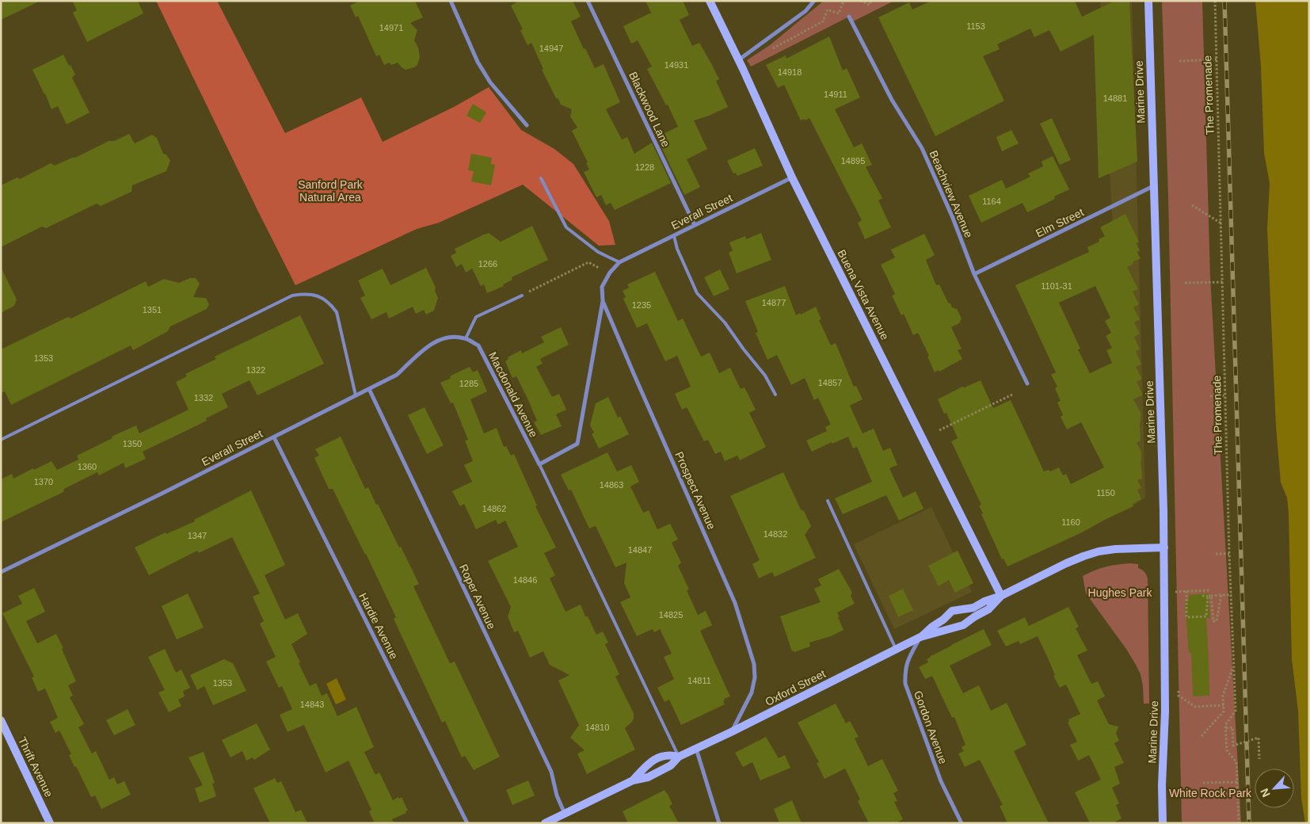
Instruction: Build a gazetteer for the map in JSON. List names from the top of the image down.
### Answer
{
  "streets": {
    "street": [
      "Marine Drive",
      "Blackwood Lane",
      "Beachview Avenue",
      "Everall Street",
      "Elm Street",
      "Buena Vista Avenue",
      "Macdonald Avenue",
      "Prospect Avenue",
      "Roper Avenue",
      "Hardie Avenue",
      "Oxford Street",
      "Gordon Avenue",
      "Thrift Avenue"
    ],
    "path": ["The Promenade"]
  },
  "crossings": [
    ["Marine Drive", "Elm Street"],
    ["Marine Drive", "Oxford Street"],
    ["Blackwood Lane", "Everall Street"],
    ["Beachview Avenue", "Elm Street"],
    ["Everall Street", "Buena Vista Avenue"],
    ["Everall Street", "Macdonald Avenue"],
    ["Everall Street", "Prospect Avenue"],
    ["Everall Street", "Roper Avenue"],
    ["Everall Street", "Hardie Avenue"],
    ["Buena Vista Avenue", "Oxford Street"],
    ["Prospect Avenue", "Oxford Street"],
    ["Roper Avenue", "Oxford Street"],
    ["Oxford Street", "Gordon Avenue"]
  ],
  "parks": ["Sanford Park Natural Area", "Hughes Park", "White Rock Park"],
  "house_numbers": [
    "1153",
    "14971",
    "14947",
    "14931",
    "14918",
    "14911",
    "14881",
    "14895",
    "1228",
    "1164",
    "1266",
    "1101-31",
    "14877",
    "1235",
    "1351",
    "1353",
    "1322",
    "14857",
    "1285",
    "1332",
    "1350",
    "1360",
    "1370",
    "14863",
    "1150",
    "14862",
    "1160",
    "14832",
    "1347",
    "14847",
    "14846",
    "14825",
    "14811",
    "1353",
    "14843",
    "14810"
  ],
  "north": "bottom left"
}
